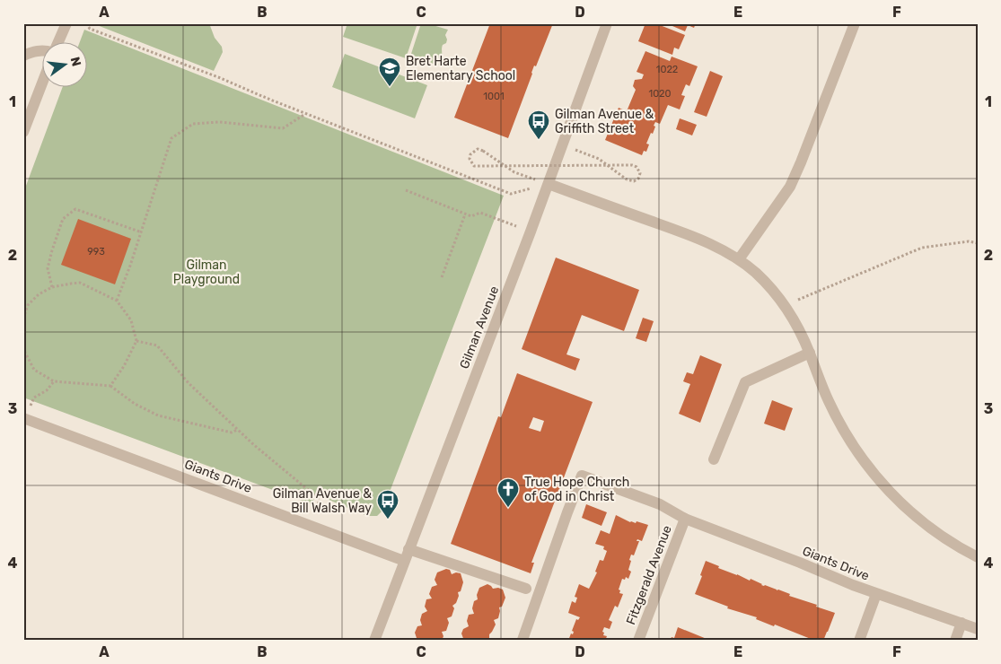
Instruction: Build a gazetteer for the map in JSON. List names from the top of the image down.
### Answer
{
  "streets": {
    "street": ["Gilman Avenue", "Giants Drive", "Fitzgerald Avenue"]
  },
  "crossings": [
    ["Gilman Avenue", "Giants Drive"],
    ["Giants Drive", "Fitzgerald Avenue"]
  ],
  "parks": ["Gilman Playground"],
  "places": {
    "school or university": ["Bret Harte Elementary School"],
    "bus stop": ["Gilman Avenue & Griffith Street", "Gilman Avenue & Bill Walsh Way"],
    "church": ["True Hope Church of God in Christ"]
  },
  "house_numbers": [
    "1022",
    "1020",
    "1001",
    "993"
  ],
  "north": "right",
  "grid": {
    "columns": [
      "A",
      "B",
      "C",
      "D",
      "E",
      "F"
    ],
    "rows": [
      "1",
      "2",
      "3",
      "4"
    ]
  }
}
